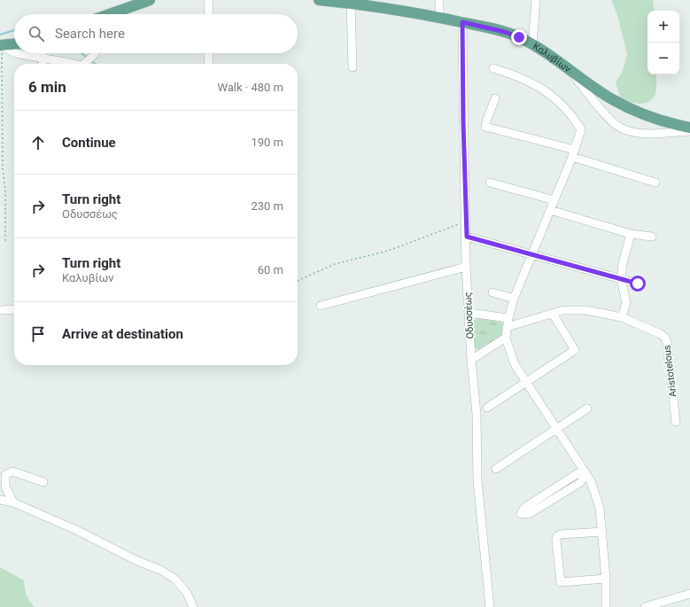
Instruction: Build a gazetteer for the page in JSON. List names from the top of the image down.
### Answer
{
  "streets": {
    "main road": ["Καλυβίων"],
    "street": ["Οδυσσέως", "Aristotelous"]
  },
  "crossings": [
    ["Καλυβίων", "Οδυσσέως"]
  ],
  "page": {
    "map_buttons": ["+", "−"],
    "search": "Search here",
    "heading": ["6 min", "Walk · 480 m"],
    "list": [
      ["Continue", "190 m"],
      ["Turn right", "Οδυσσέως", "230 m"],
      ["Turn right", "Καλυβίων", "60 m"],
      "Arrive at destination"
    ]
  }
}
